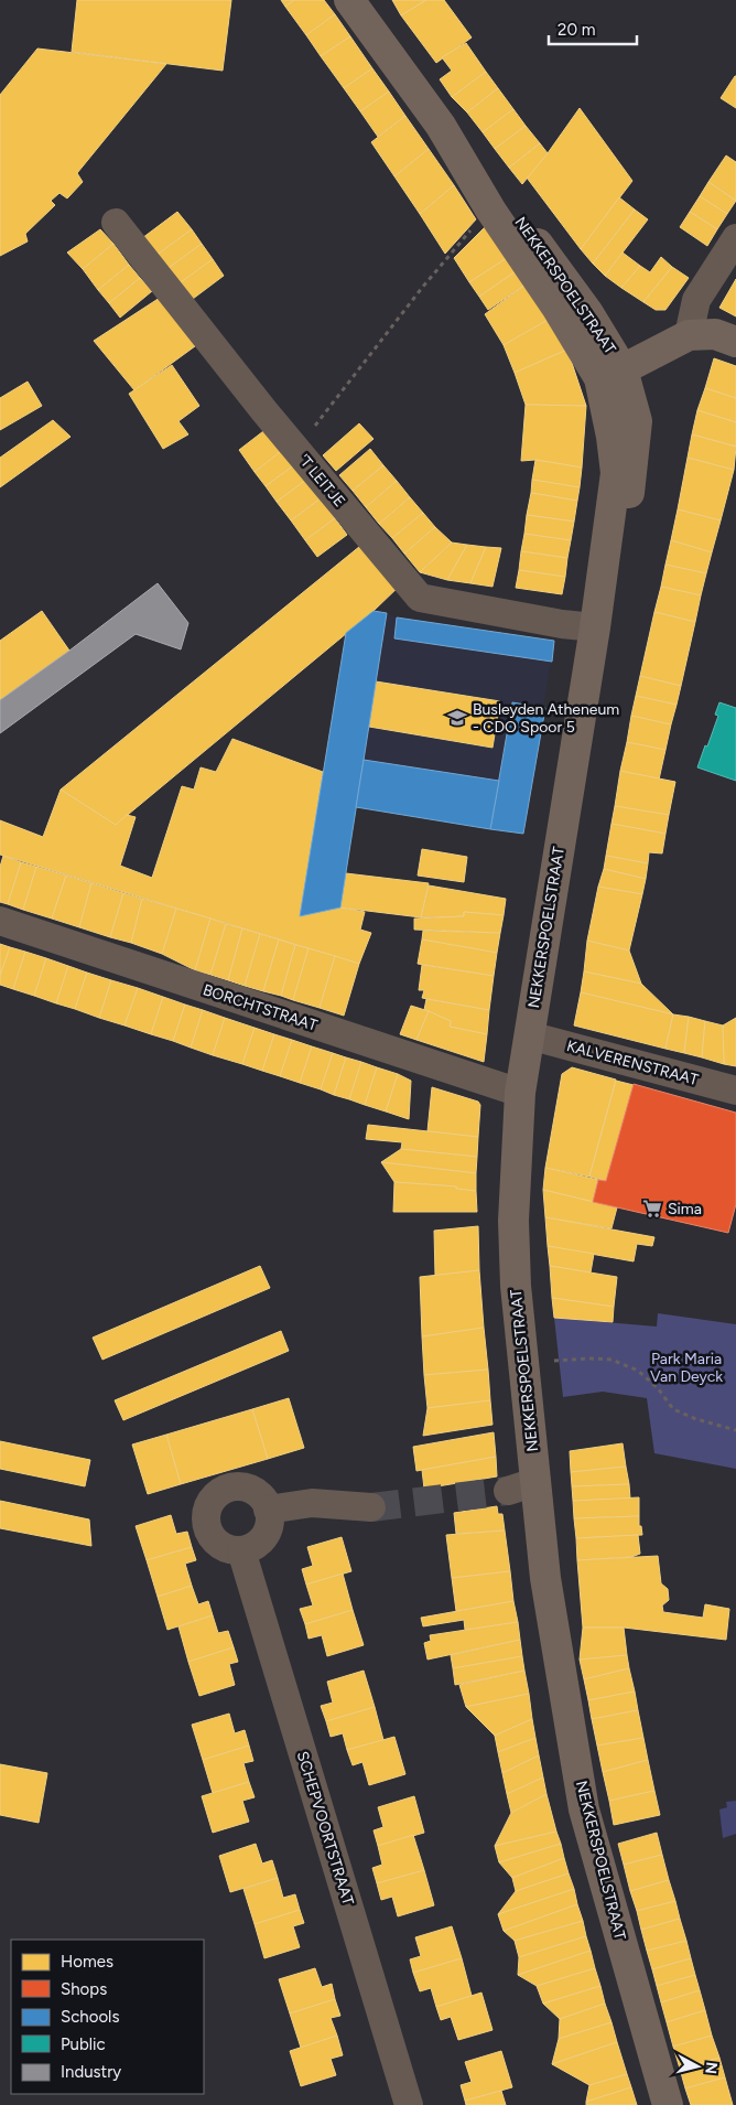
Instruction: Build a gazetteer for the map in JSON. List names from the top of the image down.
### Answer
{
  "streets": {
    "main road": ["NEKKERSPOELSTRAAT"],
    "street": [
      "'T LEITJE",
      "BORCHTSTRAAT",
      "KALVERENSTRAAT",
      "SCHEPVOORTSTRAAT"
    ]
  },
  "crossings": [
    ["NEKKERSPOELSTRAAT", "'T LEITJE"],
    ["NEKKERSPOELSTRAAT", "BORCHTSTRAAT"],
    ["NEKKERSPOELSTRAAT", "KALVERENSTRAAT"]
  ],
  "parks": ["Park Maria Van Deyck"],
  "places": {
    "school or university": ["Busleyden Atheneum - CDO Spoor 5"],
    "supermarket": ["Sima"]
  },
  "legend": [
    "Homes",
    "Shops",
    "Schools",
    "Public",
    "Industry"
  ],
  "scale_bar": "20 m",
  "north": "right"
}
